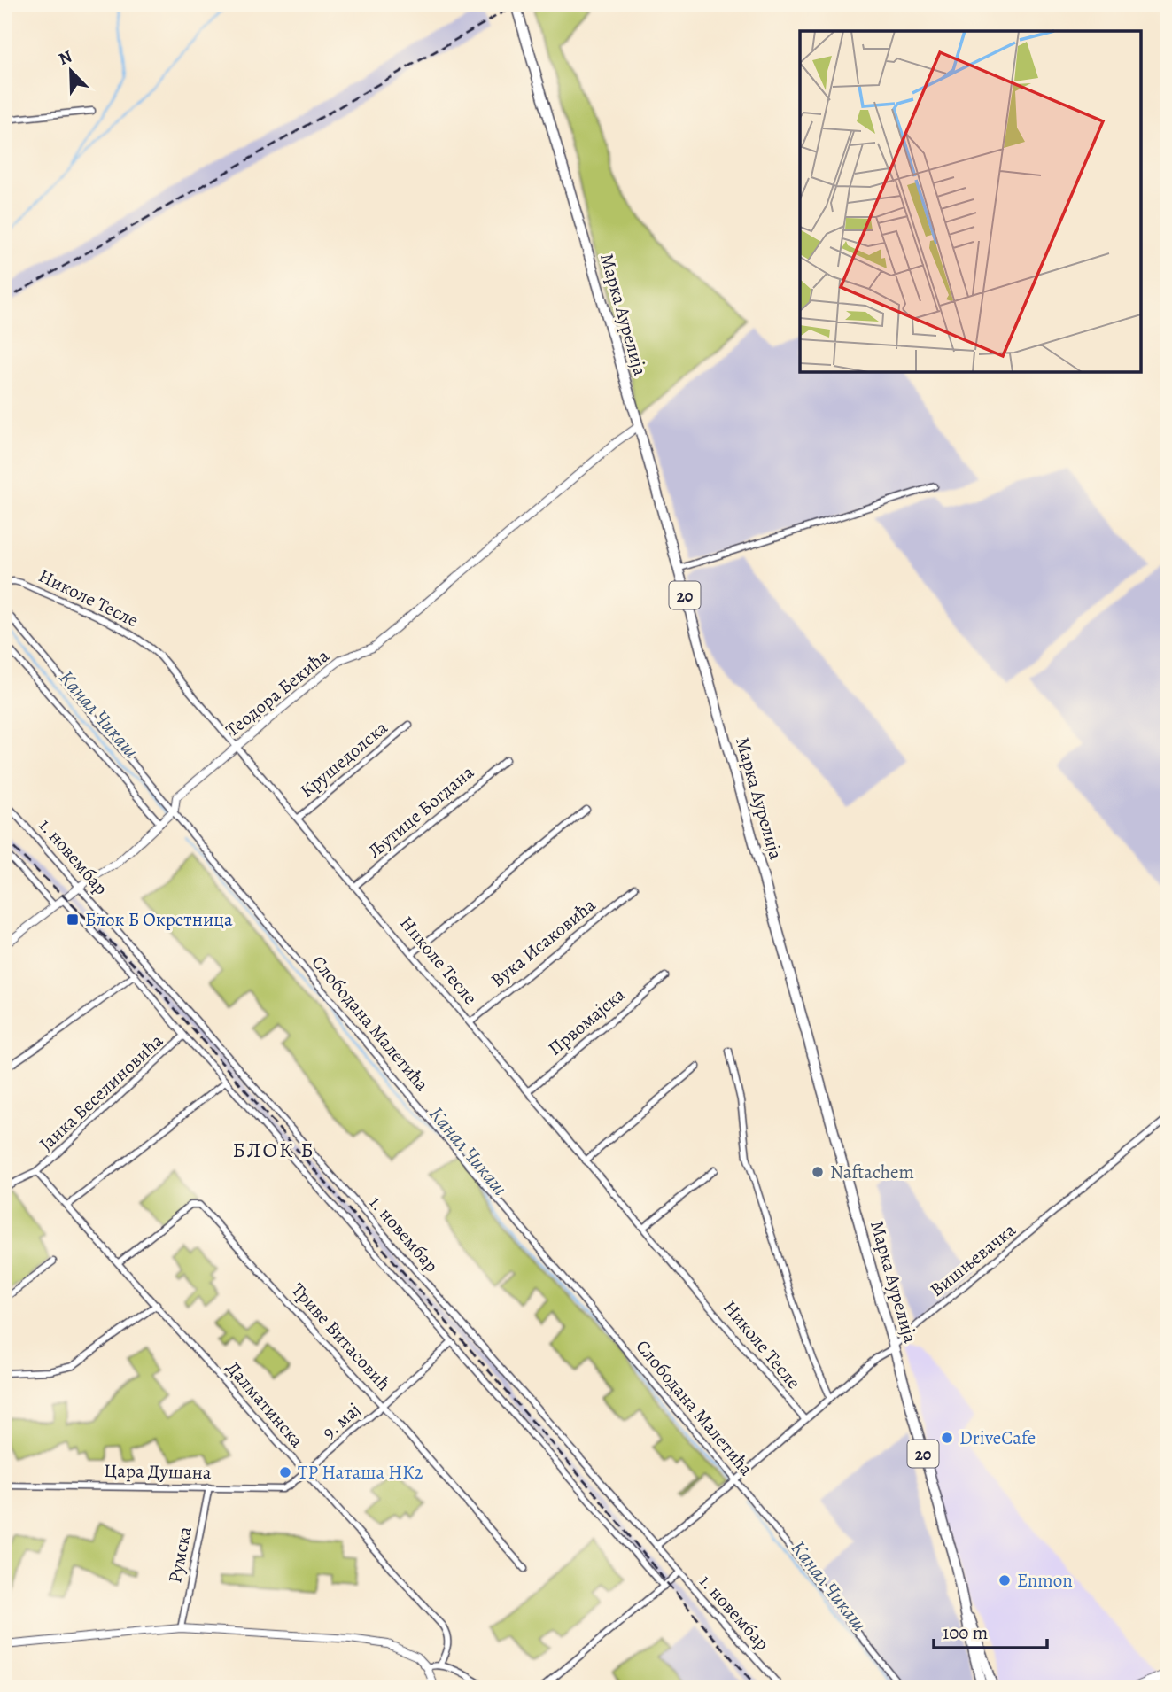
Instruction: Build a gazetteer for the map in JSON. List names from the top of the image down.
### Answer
{
  "streets": {
    "main road": ["Марка Аурелија", "20"],
    "street": [
      "Николе Тесле",
      "Теодора Бекића",
      "Крушедолска",
      "Љутице Богдана",
      "1. новембар",
      "Вука Исаковића",
      "Првомајска",
      "Слободана Малетића",
      "Јанка Веселиновића",
      "Вишњевачка",
      "Триве Витасовић",
      "Далматинска",
      "9. мај",
      "Цара Душана",
      "Румска"
    ]
  },
  "crossings": [
    ["Марка Аурелија", "Теодора Бекића"],
    ["Марка Аурелија", "Вишњевачка"],
    ["Николе Тесле", "Теодора Бекића"],
    ["Николе Тесле", "Крушедолска"],
    ["Николе Тесле", "Љутице Богдана"],
    ["Николе Тесле", "Вука Исаковића"],
    ["Николе Тесле", "Првомајска"],
    ["Николе Тесле", "Вишњевачка"],
    ["Теодора Бекића", "1. новембар"],
    ["Теодора Бекића", "Слободана Малетића"],
    ["1. новембар", "Јанка Веселиновића"],
    ["1. новембар", "Вишњевачка"],
    ["1. новембар", "9. мај"],
    ["Слободана Малетића", "Вишњевачка"],
    ["Јанка Веселиновића", "Далматинска"],
    ["Триве Витасовић", "Далматинска"],
    ["Триве Витасовић", "9. мај"],
    ["Далматинска", "9. мај"],
    ["Далматинска", "Цара Душана"],
    ["9. мај", "Цара Душана"],
    ["Цара Душана", "Румска"]
  ],
  "districts": ["БЛОК Б"],
  "water": ["Канал Чикаш"],
  "places": {
    "transit": ["Блок Б Окретница"],
    "other": [
      "Naftachem",
      "DriveCafe",
      "ТР Наташа НК2",
      "Enmon"
    ]
  },
  "scale_bar": "100 m",
  "north": "top left"
}
